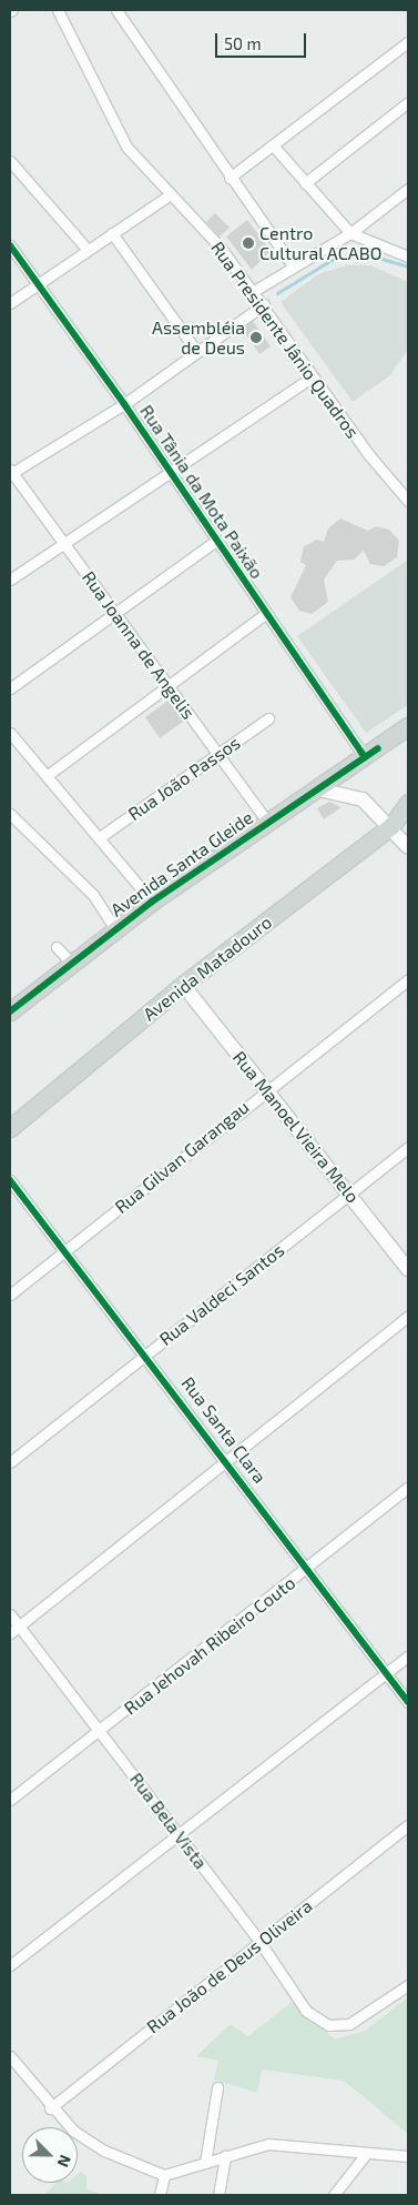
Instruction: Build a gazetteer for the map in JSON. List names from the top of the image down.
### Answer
{
  "streets": {
    "main road": ["Avenida Santa Gleide", "Avenida Matadouro"],
    "street": [
      "Rua Presidente Jânio Quadros",
      "Rua Tânia da Mota Paixão",
      "Rua Joanna de Angelis",
      "Rua João Passos",
      "Rua Manoel Vieira Melo",
      "Rua Gilvan Garangau",
      "Rua Valdeci Santos",
      "Rua Santa Clara",
      "Rua Jehovah Ribeiro Couto",
      "Rua Bela Vista",
      "Rua João de Deus Oliveira"
    ]
  },
  "crossings": [
    ["Rua Tânia da Mota Paixão", "Avenida Santa Gleide"],
    ["Rua Joanna de Angelis", "Rua João Passos"],
    ["Rua Joanna de Angelis", "Avenida Santa Gleide"],
    ["Avenida Matadouro", "Rua Manoel Vieira Melo"],
    ["Rua Manoel Vieira Melo", "Rua Gilvan Garangau"],
    ["Rua Manoel Vieira Melo", "Rua Valdeci Santos"],
    ["Rua Gilvan Garangau", "Rua Santa Clara"],
    ["Rua Valdeci Santos", "Rua Santa Clara"],
    ["Rua Santa Clara", "Rua Jehovah Ribeiro Couto"],
    ["Rua Jehovah Ribeiro Couto", "Rua Bela Vista"],
    ["Rua Bela Vista", "Rua João de Deus Oliveira"]
  ],
  "places": ["Centro Cultural ACABO", "Assembléia de Deus"],
  "scale_bar": "50 m",
  "north": "bottom right"
}
